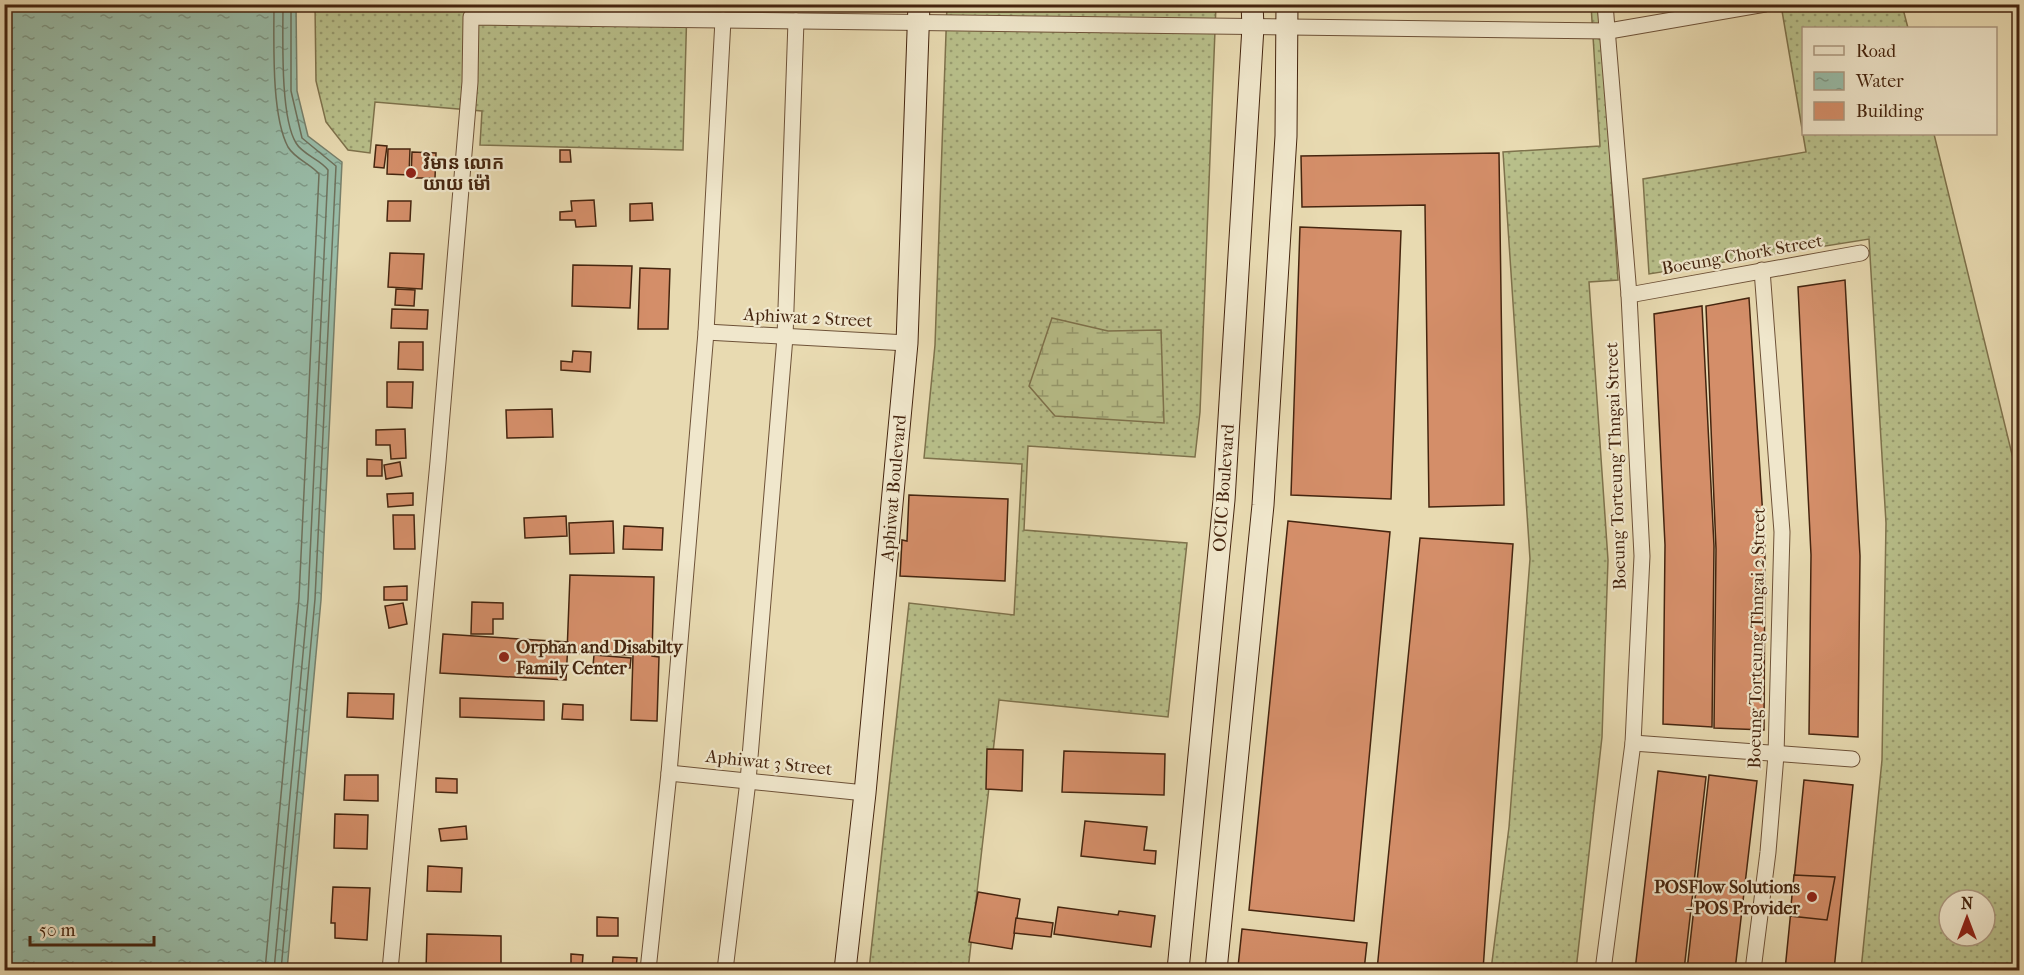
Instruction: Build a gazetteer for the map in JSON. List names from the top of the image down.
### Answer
{
  "streets": {
    "street": [
      "Boeung Chork Street",
      "Aphiwat 2 Street",
      "Boeung Torteung Thngai Street",
      "Aphiwat Boulevard",
      "OCIC Boulevard",
      "Boeung Torteung Thngai 2 Street",
      "Aphiwat 3 Street"
    ]
  },
  "crossings": [
    ["Boeung Chork Street", "Boeung Torteung Thngai Street"],
    ["Boeung Chork Street", "Boeung Torteung Thngai 2 Street"],
    ["Aphiwat 2 Street", "Aphiwat Boulevard"],
    ["Aphiwat Boulevard", "Aphiwat 3 Street"]
  ],
  "places": ["វិមាន លោក យាយ ម៉ៅ", "Orphan and Disabilty Family Center", "POSFlow Solutions - POS Provider"],
  "legend": ["Road", "Water", "Building"],
  "scale_bar": "50 m",
  "north": "top"
}
